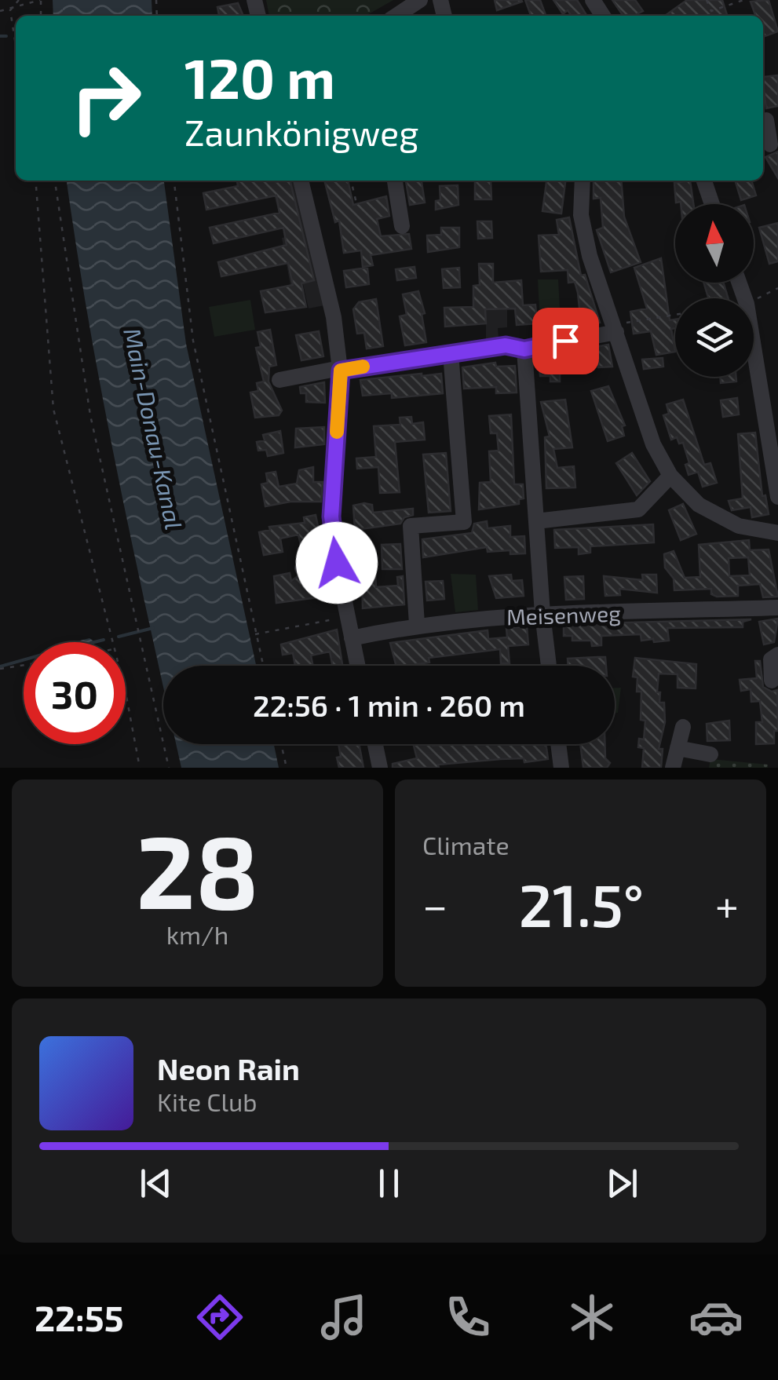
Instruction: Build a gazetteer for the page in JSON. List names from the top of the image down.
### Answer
{
  "streets": {
    "street": ["Meisenweg"]
  },
  "water": ["Main-Donau-Kanal"],
  "north": "top",
  "page": {
    "turn": ["120 m", "Zaunkönigweg"],
    "limit": "30",
    "trip": "22:56 · 1 min · 260 m",
    "tile": [
      ["28", "km/h"],
      "Climate"
    ],
    "heat": ["−", "21.5°", "+"],
    "song": ["Neon Rain", "Kite Club"],
    "tabs": "22:55"
  }
}
